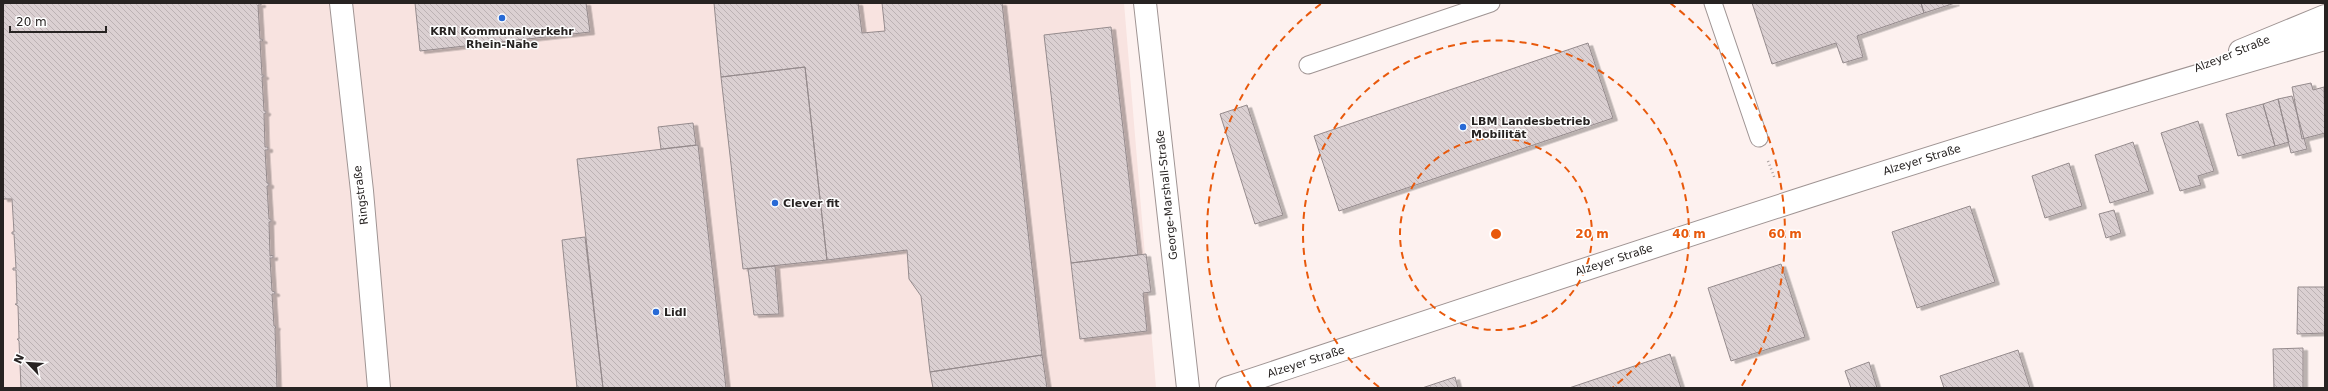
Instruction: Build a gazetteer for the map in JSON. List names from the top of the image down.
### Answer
{
  "streets": {
    "main road": ["Alzeyer Straße", "Ringstraße", "George-Marshall-Straße"]
  },
  "places": [
    "KRN Kommunalverkehr Rhein-Nahe",
    "LBM Landesbetrieb Mobilität",
    "Clever fit",
    "Lidl"
  ],
  "scale_bar": "20 m",
  "north": "top left",
  "rings": ["20 m", "40 m", "60 m"]
}
